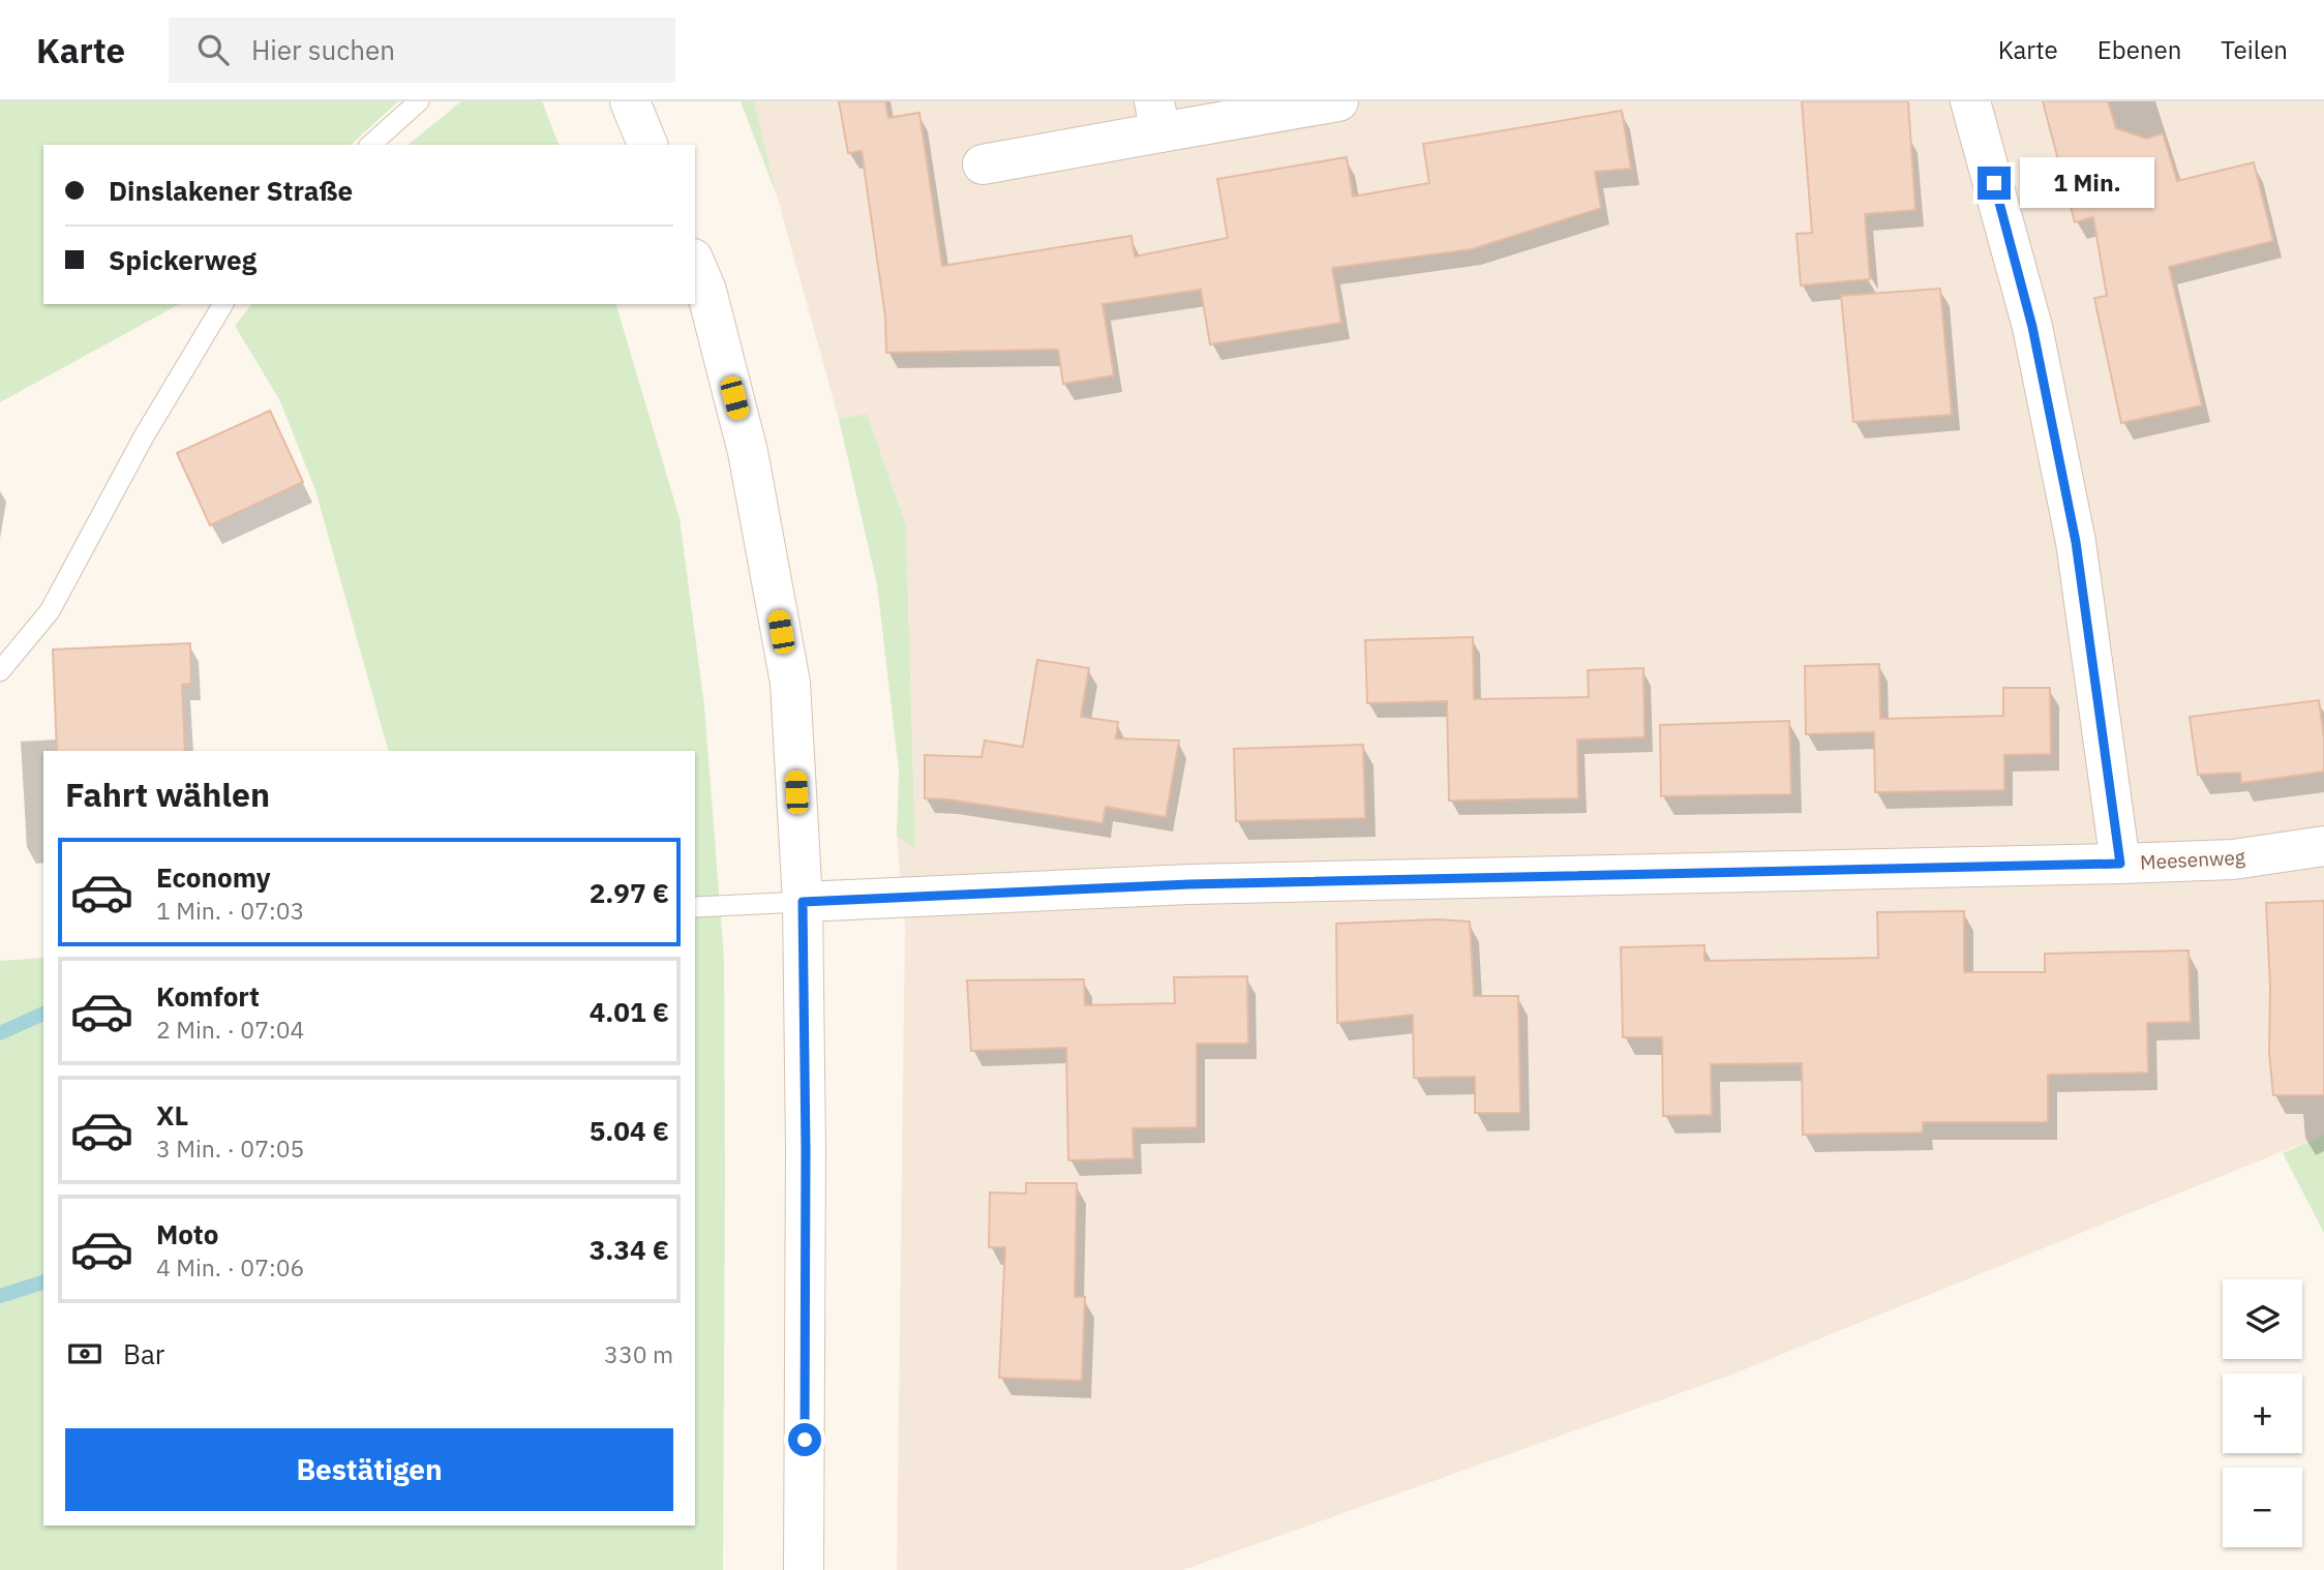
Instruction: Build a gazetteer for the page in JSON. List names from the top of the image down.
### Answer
{
  "streets": {
    "street": ["Meesenweg"]
  },
  "page": {
    "header": "Karte",
    "search": "Hier suchen",
    "nav": ["Karte", "Ebenen", "Teilen"],
    "banner": ["Dinslakener Straße", "Spickerweg"],
    "bubble": "1 Min.",
    "heading": "Fahrt wählen",
    "list": [
      {
        "name": "Economy",
        "note": "1 Min. · 07:03",
        "value": "2.97 €"
      },
      {
        "name": "Komfort",
        "note": "2 Min. · 07:04",
        "value": "4.01 €"
      },
      {
        "name": "XL",
        "note": "3 Min. · 07:05",
        "value": "5.04 €"
      },
      {
        "name": "Moto",
        "note": "4 Min. · 07:06",
        "value": "3.34 €"
      }
    ],
    "map_buttons": ["+", "−"],
    "pay": ["Bar", "330 m"],
    "buttons": "Bestätigen"
  }
}
